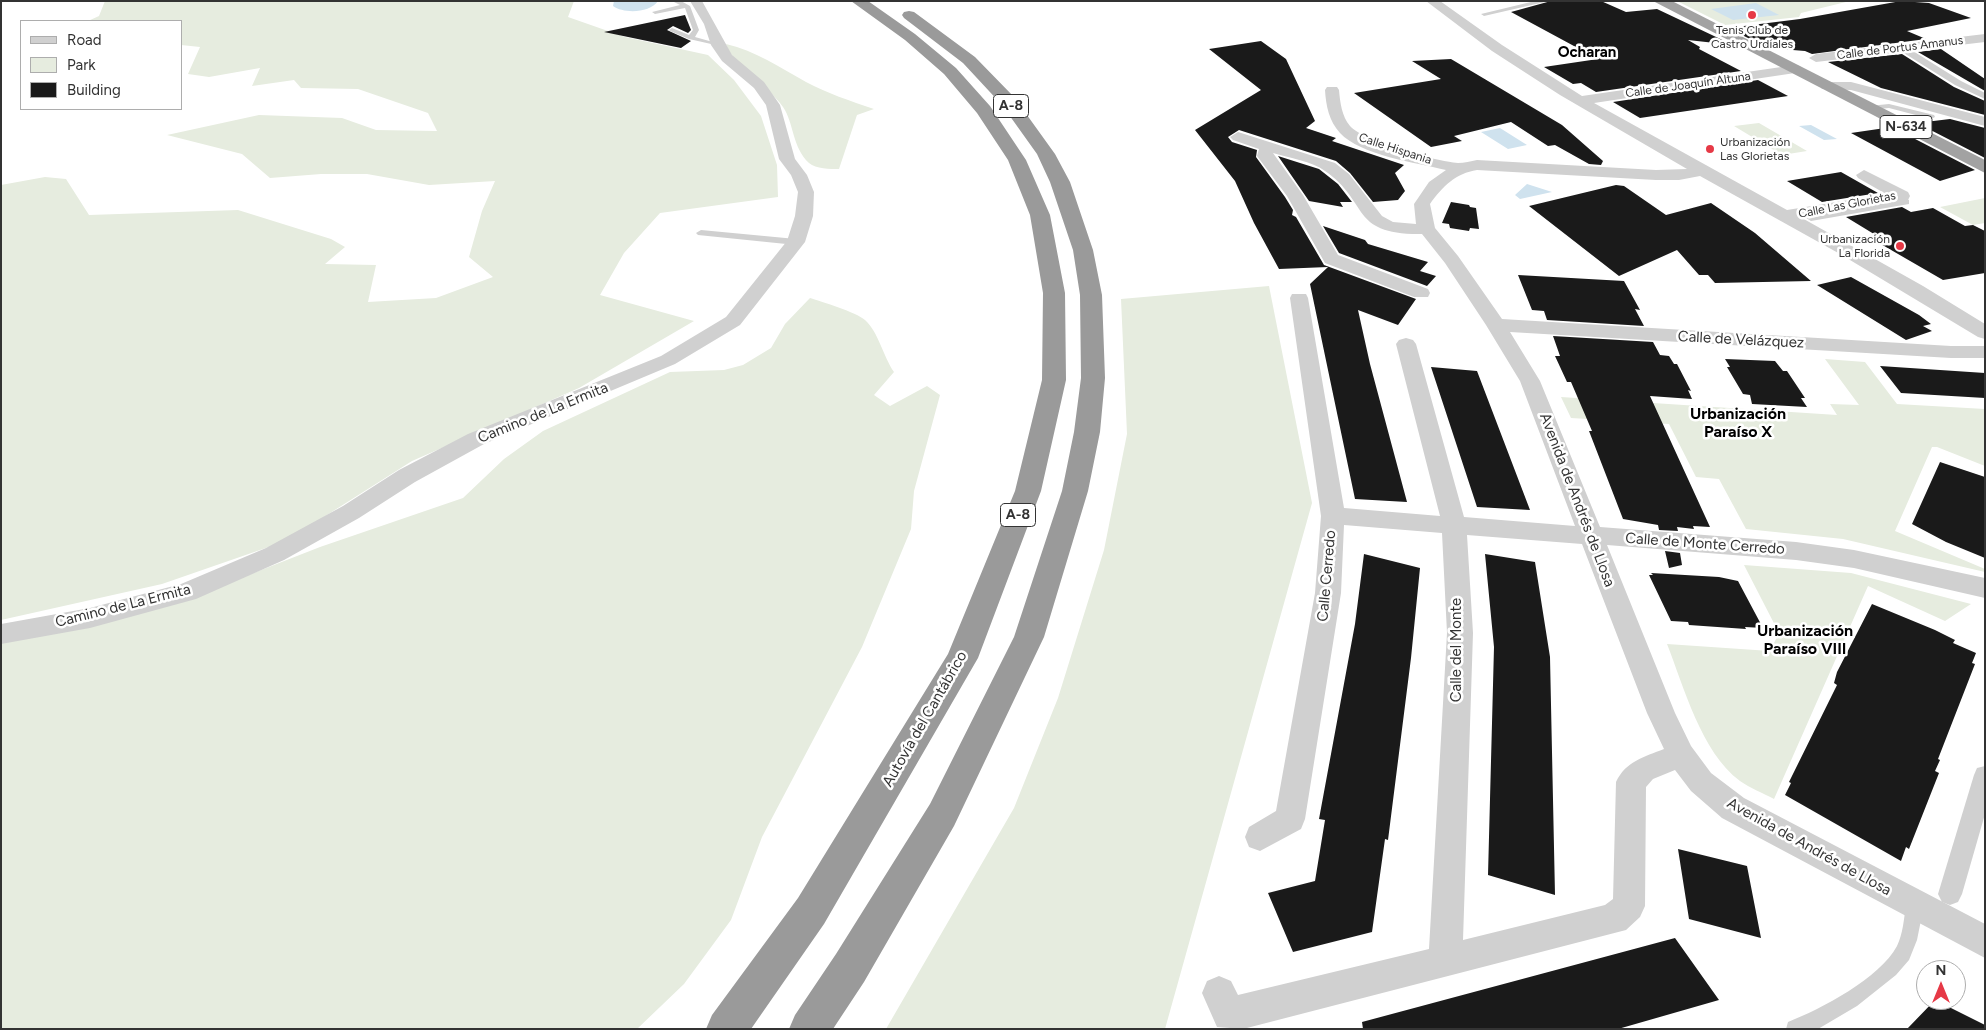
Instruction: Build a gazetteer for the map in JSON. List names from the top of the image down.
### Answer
{
  "streets": {
    "highway": ["A-8", "N-634", "Autovía del Cantábrico"],
    "street": [
      "Calle de Portus Amanus",
      "Calle de Joaquín Altuna",
      "Calle Hispania",
      "Calle Las Glorietas",
      "Calle de Velázquez",
      "Camino de La Ermita",
      "Avenida de Andrés de Llosa",
      "Calle de Monte Cerredo",
      "Calle Cerredo",
      "Calle del Monte"
    ]
  },
  "crossings": [
    ["Calle de Joaquín Altuna", "N-634"],
    ["Calle Hispania", "Avenida de Andrés de Llosa"],
    ["Calle de Velázquez", "Avenida de Andrés de Llosa"],
    ["Avenida de Andrés de Llosa", "Calle de Monte Cerredo"],
    ["Calle de Monte Cerredo", "Calle Cerredo"],
    ["Calle de Monte Cerredo", "Calle del Monte"]
  ],
  "districts": ["Ocharan", "Urbanización Paraíso X", "Urbanización Paraíso VIII"],
  "places": ["Tenis Club de Castro Urdiales", "Urbanización Las Glorietas", "Urbanización La Florida"],
  "legend": ["Road", "Park", "Building"],
  "north": "top"
}
